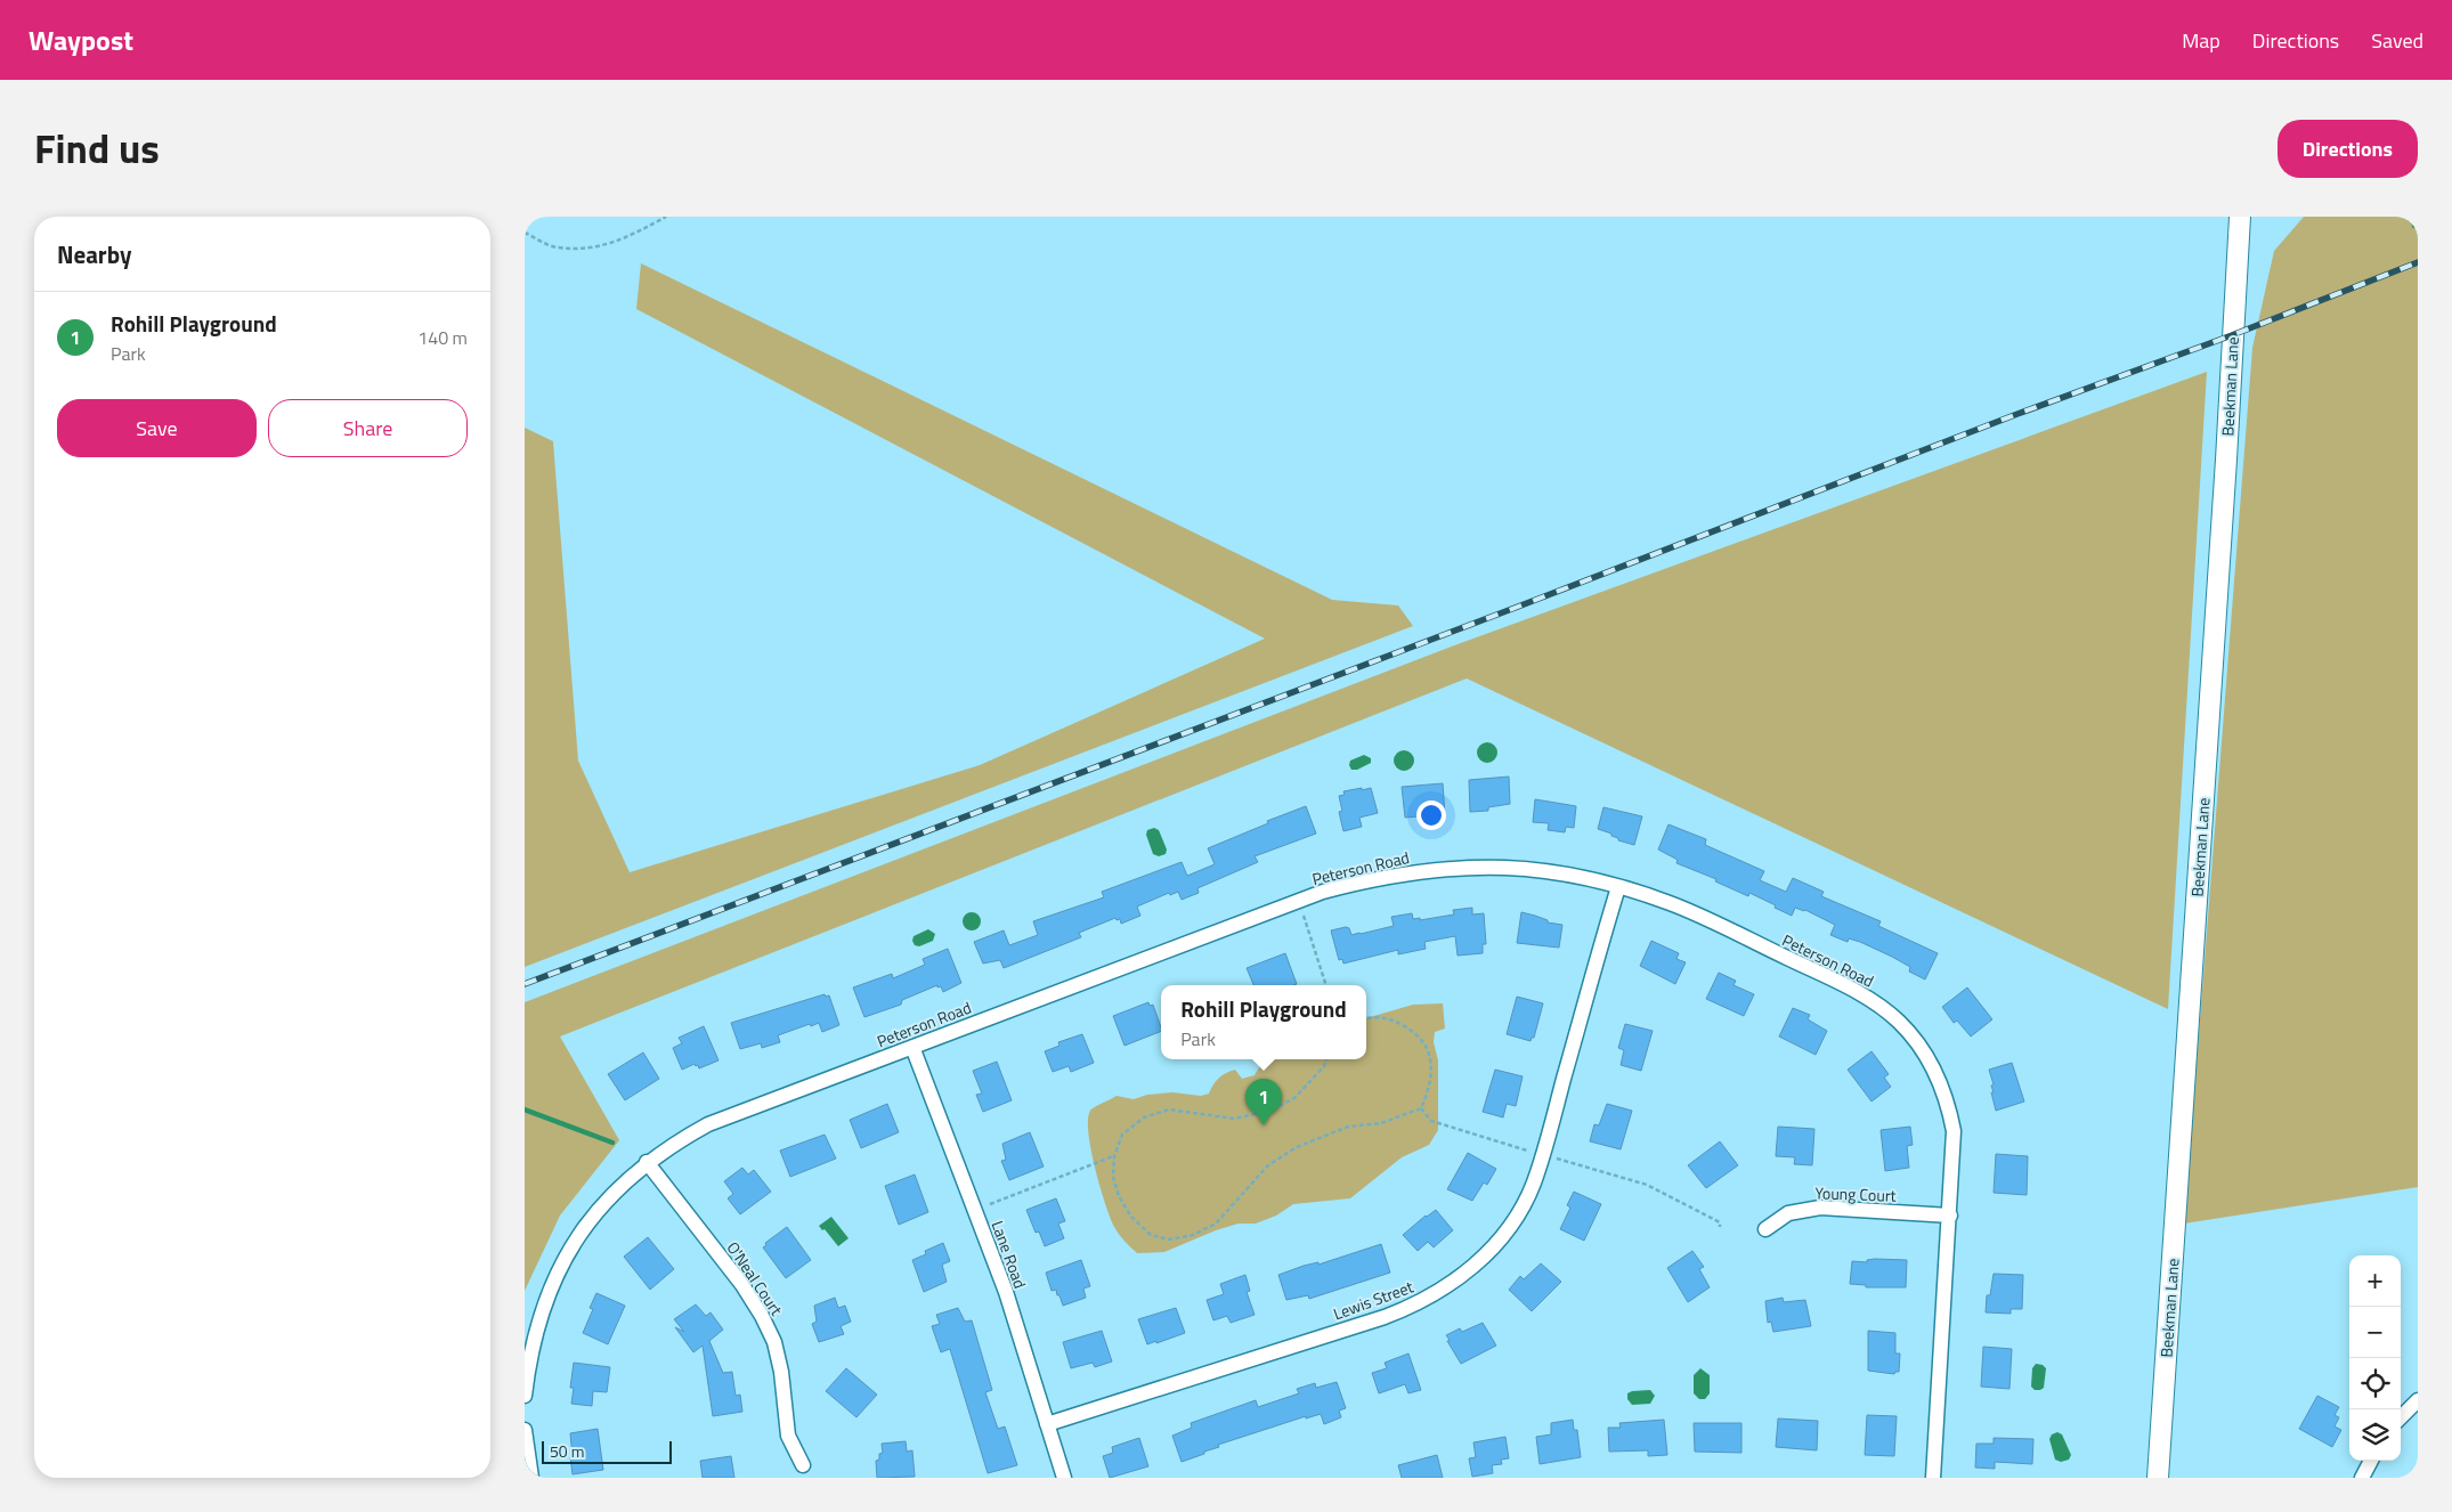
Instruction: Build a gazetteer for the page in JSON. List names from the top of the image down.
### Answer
{
  "streets": {
    "street": [
      "Beekman Lane",
      "Peterson Road",
      "Young Court",
      "Lane Road",
      "O'Neal Court",
      "Lewis Street"
    ]
  },
  "crossings": [
    ["Peterson Road", "Young Court"],
    ["Peterson Road", "Lane Road"],
    ["Peterson Road", "O'Neal Court"],
    ["Peterson Road", "Lewis Street"],
    ["Lane Road", "Lewis Street"]
  ],
  "scale_bar": "50 m",
  "page": {
    "header": "Waypost",
    "nav": ["Map", "Directions", "Saved"],
    "title": "Find us",
    "buttons": [
      "Directions",
      ["Save", "Share"]
    ],
    "heading": "Nearby",
    "list": [
      {
        "mark": "1",
        "name": "Rohill Playground",
        "note": "Park",
        "value": "140 m"
      }
    ],
    "popup": ["Rohill Playground", "Park"],
    "pins": "1",
    "map_buttons": ["+", "−"],
    "scale": "50 m"
  }
}
